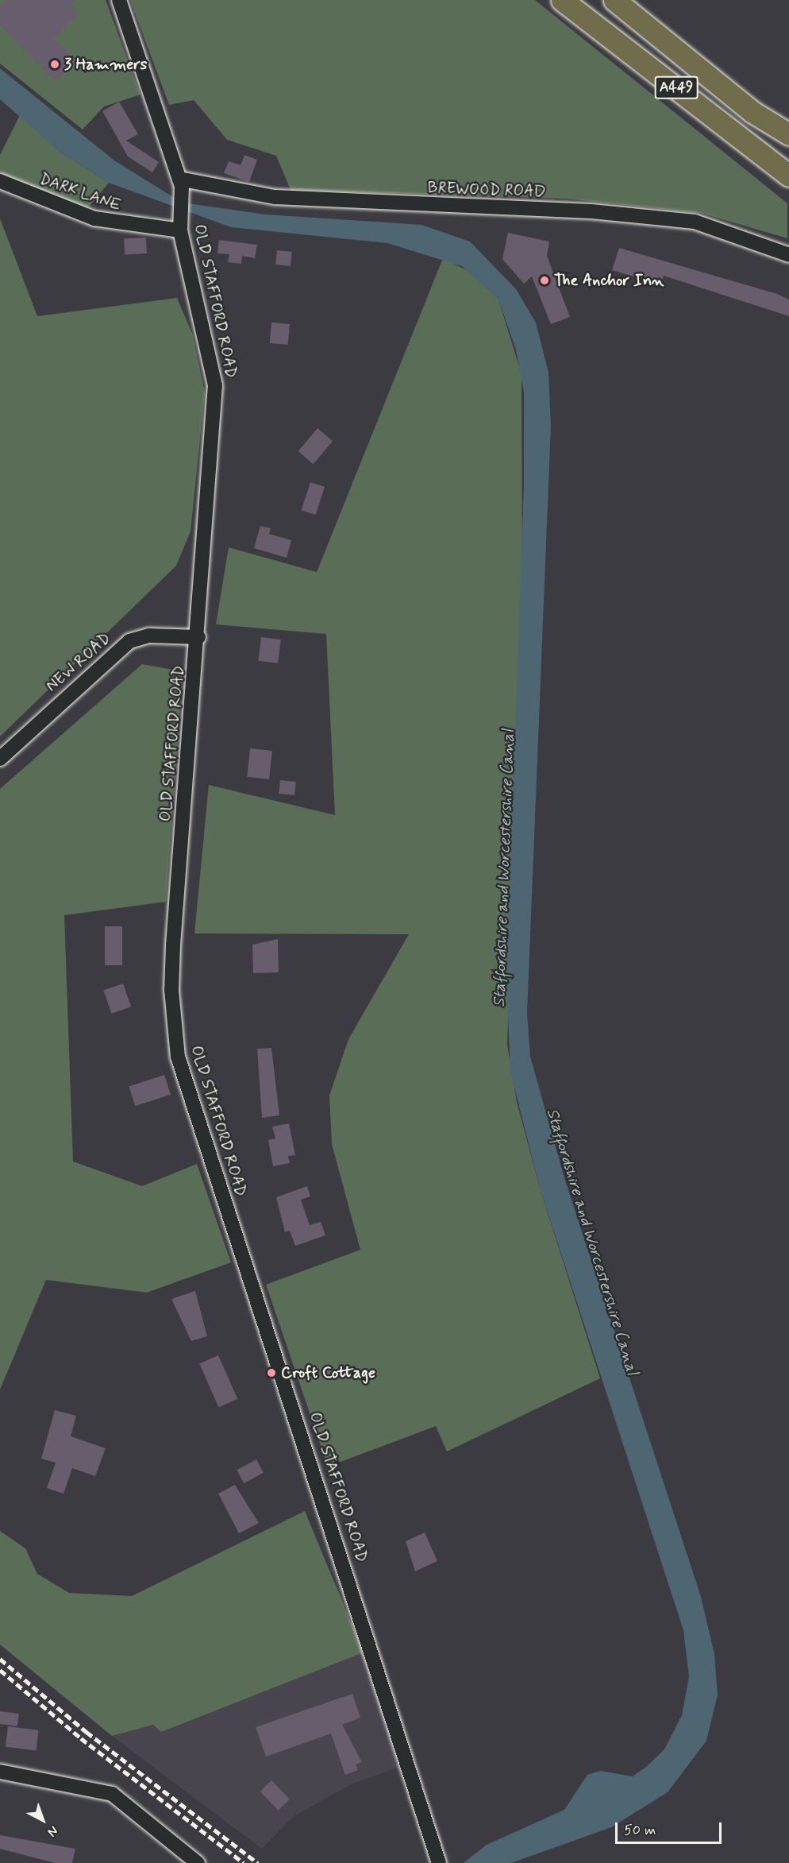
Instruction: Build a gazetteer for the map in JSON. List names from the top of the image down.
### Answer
{
  "streets": {
    "highway": ["A449"],
    "street": [
      "BREWOOD ROAD",
      "DARK LANE",
      "OLD STAFFORD ROAD",
      "NEW ROAD"
    ]
  },
  "crossings": [
    ["BREWOOD ROAD", "OLD STAFFORD ROAD"],
    ["DARK LANE", "OLD STAFFORD ROAD"],
    ["OLD STAFFORD ROAD", "NEW ROAD"]
  ],
  "water": ["Staffordshire and Worcestershire Canal"],
  "places": ["3 Hammers", "The Anchor Inn", "Croft Cottage"],
  "scale_bar": "50 m",
  "north": "bottom right"
}
